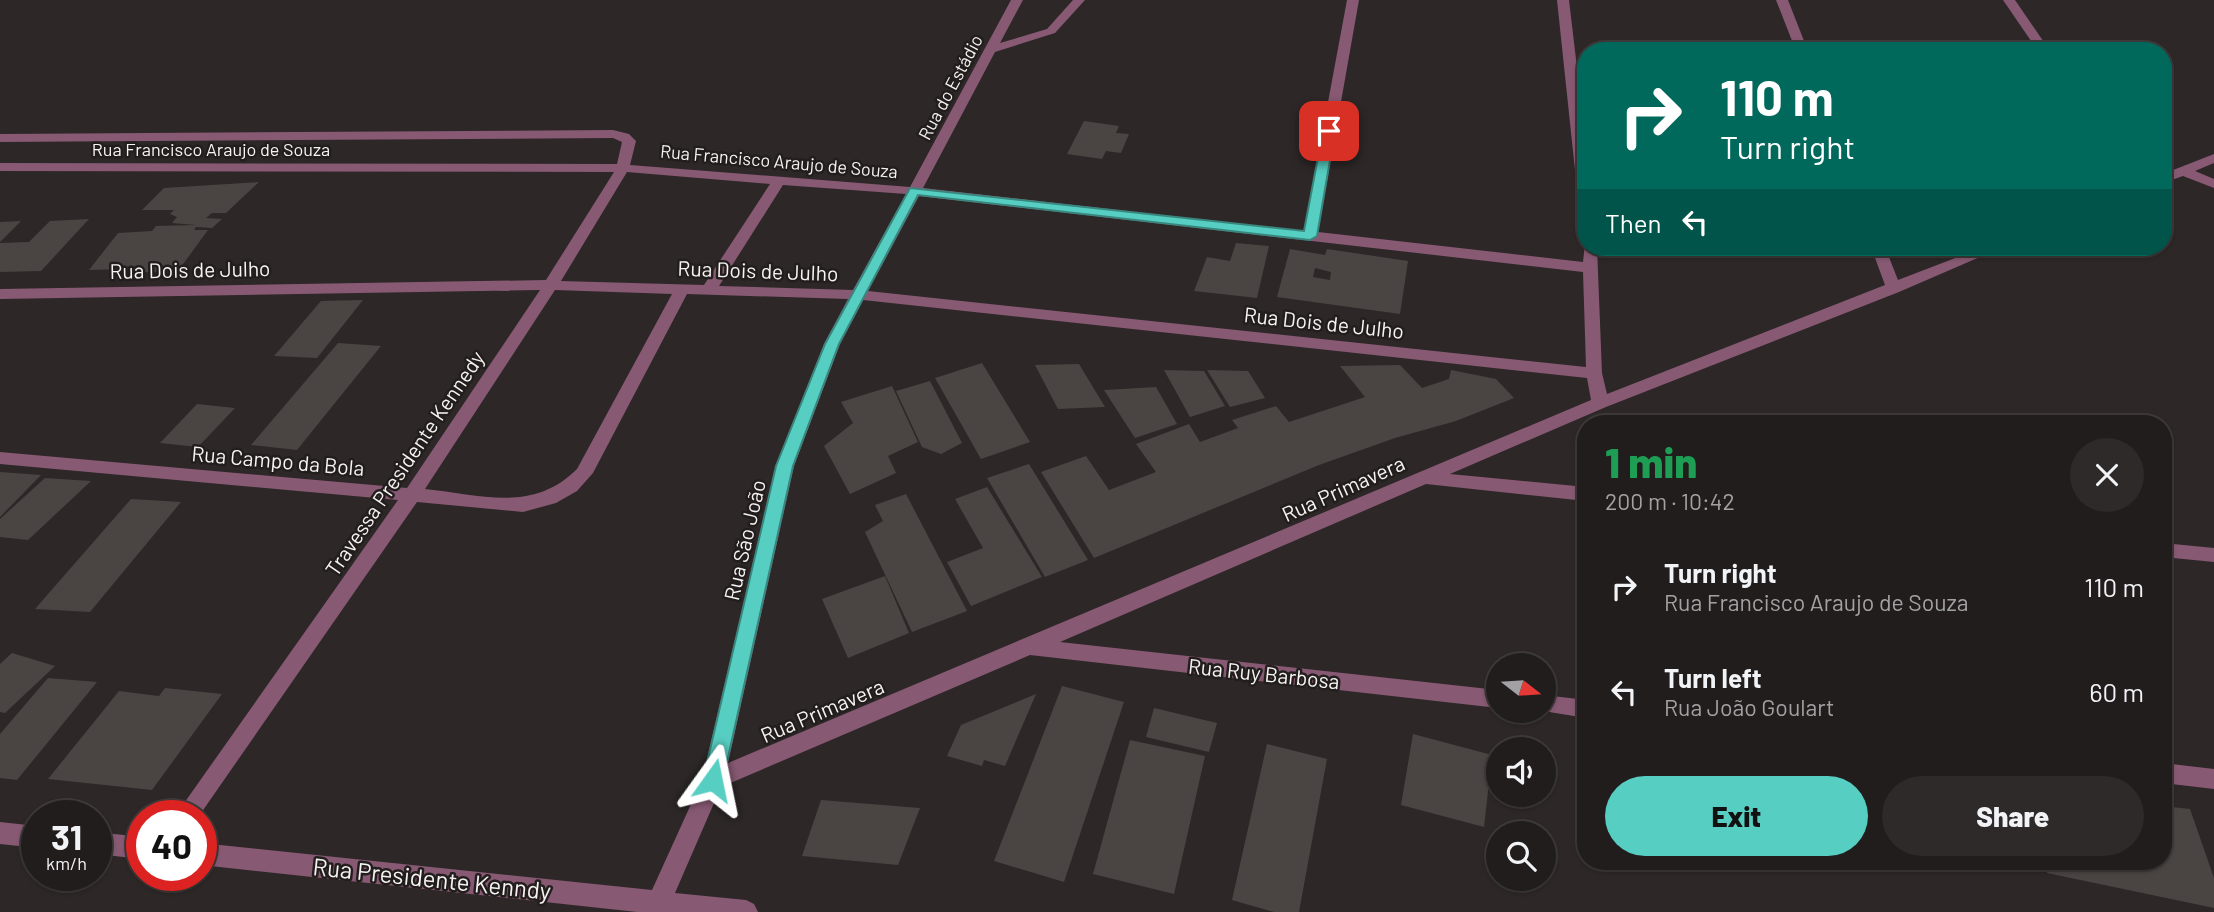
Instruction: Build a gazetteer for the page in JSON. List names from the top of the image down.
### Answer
{
  "streets": {
    "street": [
      "Rua do Estádio",
      "Rua Francisco Araujo de Souza",
      "Rua Dois de Julho",
      "Rua Campo da Bola",
      "Travessa Presidente Kennedy",
      "Rua Primavera",
      "Rua São João",
      "Rua Ruy Barbosa",
      "Rua Presidente Kenndy"
    ]
  },
  "crossings": [
    ["Rua do Estádio", "Rua Francisco Araujo de Souza"],
    ["Rua do Estádio", "Rua São João"],
    ["Rua Francisco Araujo de Souza", "Travessa Presidente Kennedy"],
    ["Rua Francisco Araujo de Souza", "Rua São João"],
    ["Rua Dois de Julho", "Rua Campo da Bola"],
    ["Rua Dois de Julho", "Travessa Presidente Kennedy"],
    ["Rua Dois de Julho", "Rua São João"],
    ["Rua Campo da Bola", "Travessa Presidente Kennedy"],
    ["Rua Primavera", "Rua São João"],
    ["Rua Primavera", "Rua Ruy Barbosa"],
    ["Rua São João", "Rua Presidente Kenndy"]
  ],
  "north": "right",
  "page": {
    "turn": ["110 m", "Turn right"],
    "then": "Then",
    "heading": ["1 min", "200 m · 10:42"],
    "list": [
      {
        "name": "Turn right",
        "note": "Rua Francisco Araujo de Souza",
        "value": "110 m"
      },
      {
        "name": "Turn left",
        "note": "Rua João Goulart",
        "value": "60 m"
      }
    ],
    "buttons": ["Exit", "Share"],
    "speed": "31 km/h",
    "limit": "40"
  }
}
